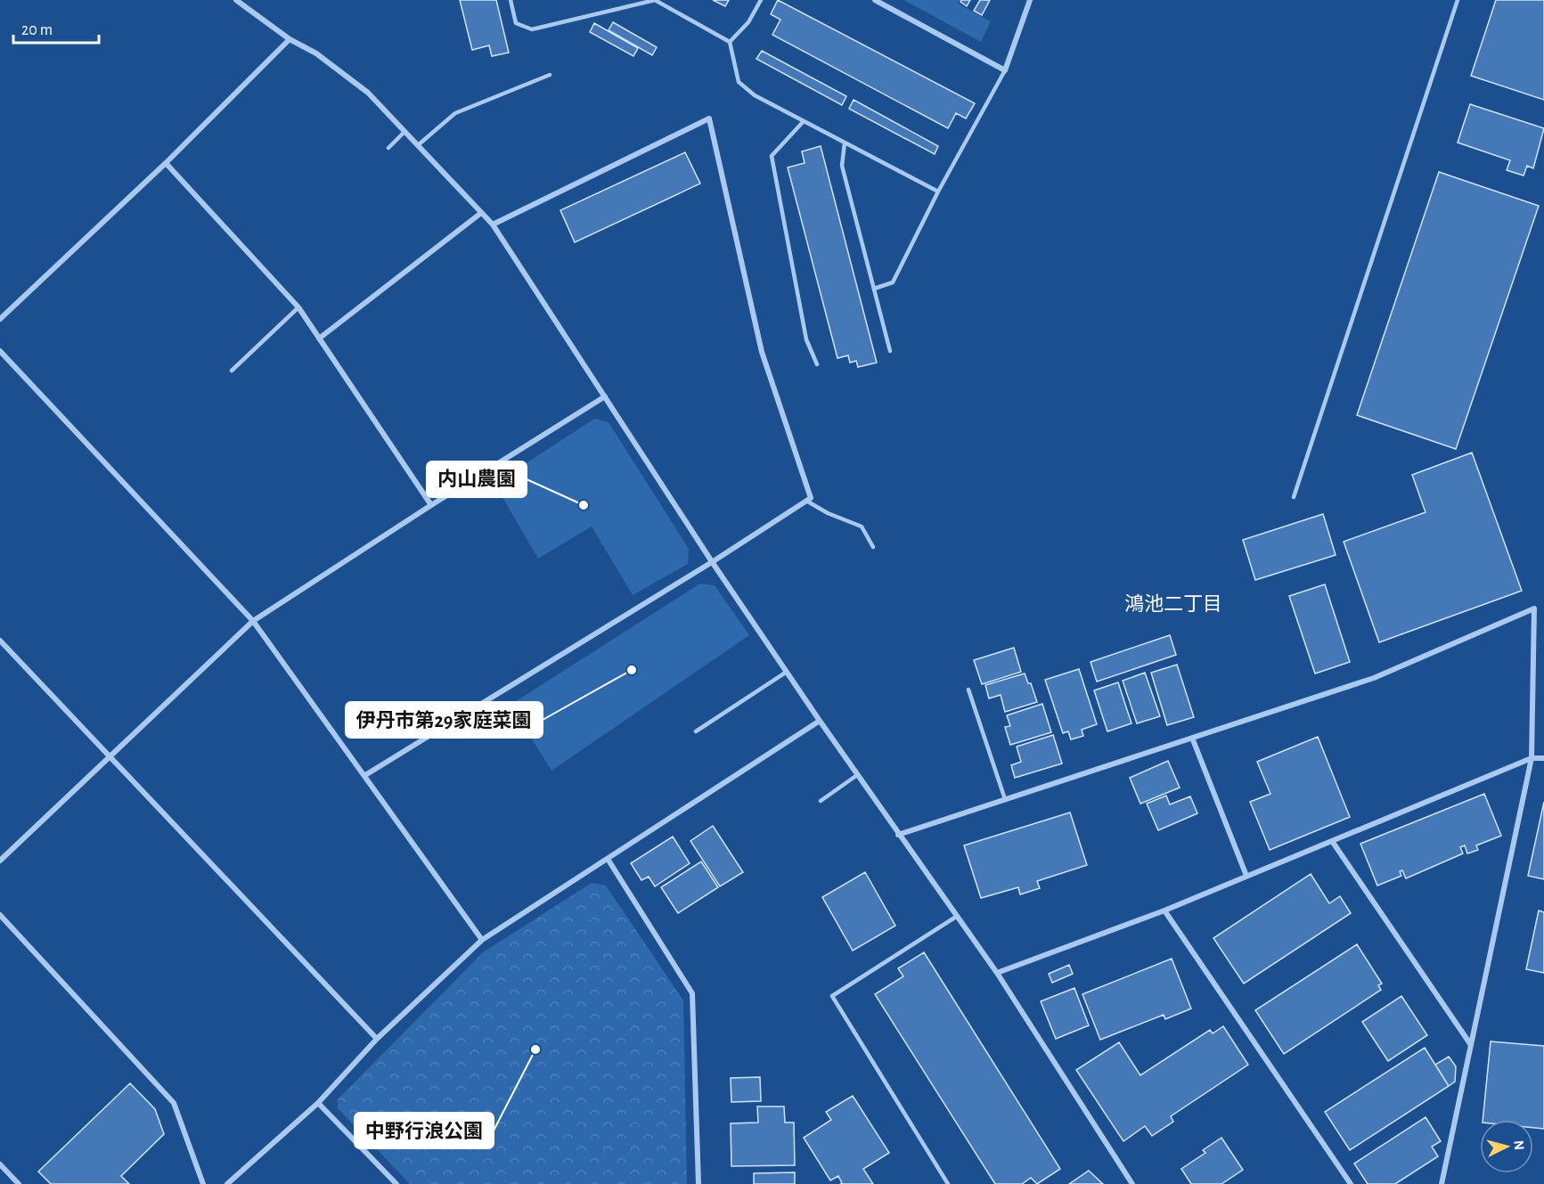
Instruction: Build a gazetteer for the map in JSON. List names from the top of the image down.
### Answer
{
  "districts": ["鴻池二丁目"],
  "places": ["内山農園", "伊丹市第29家庭菜園", "中野行浪公園"],
  "scale_bar": "20 m",
  "north": "right"
}
